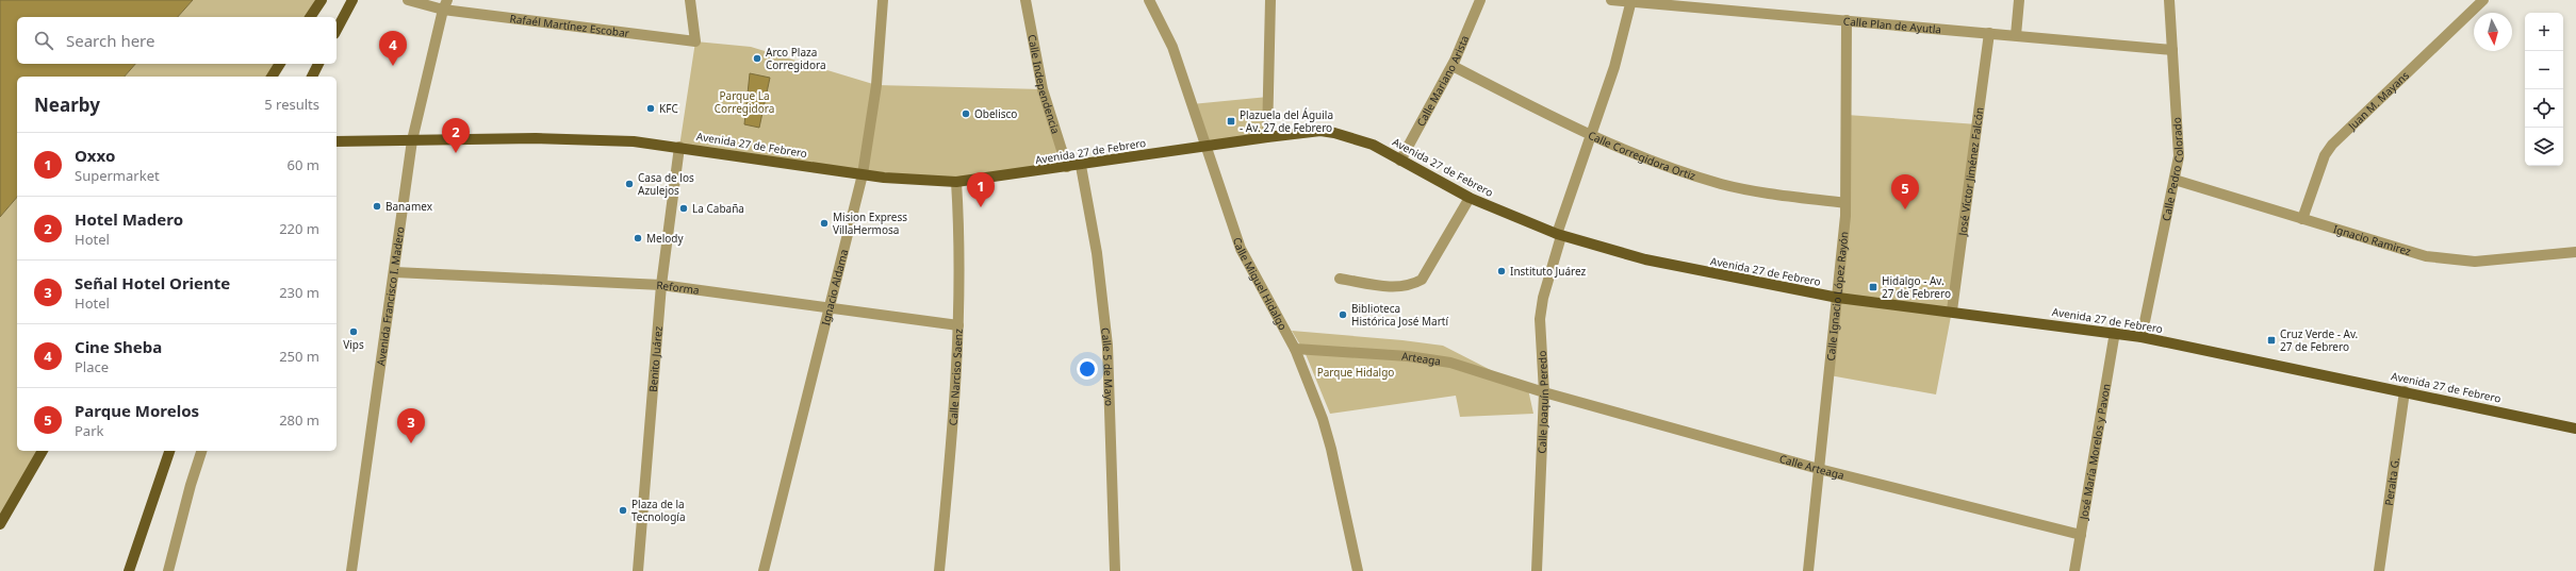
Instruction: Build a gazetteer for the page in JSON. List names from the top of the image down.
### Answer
{
  "streets": {
    "main road": ["Avenida 27 de Febrero"],
    "street": [
      "Calle Plan de Ayutla",
      "Rafaél Martínez Escobar",
      "Calle Mariano Arista",
      "Calle Independencia",
      "Juan M. Mayans",
      "Calle Corregidora Ortiz",
      "Calle Pedro Colorado",
      "José Víctor Jiménez Falcón",
      "Ignacio Ramirez",
      "Calle Miguel Hidalgo",
      "Reforma",
      "Ignacio Aldama",
      "Avenida Francisco I. Madero",
      "Calle Ignacio López Rayón",
      "Benito Juárez",
      "Arteaga",
      "Calle 5 de Mayo",
      "Calle Narciso Saenz",
      "Calle Joaquín Peredo",
      "José María Morelos y Pavon",
      "Calle Arteaga",
      "Peralta G."
    ]
  },
  "crossings": [
    ["Calle Plan de Ayutla", "Calle Pedro Colorado"],
    ["Calle Plan de Ayutla", "José Víctor Jiménez Falcón"],
    ["Calle Plan de Ayutla", "Calle Ignacio López Rayón"],
    ["Calle Plan de Ayutla", "Calle Joaquín Peredo"],
    ["Rafaél Martínez Escobar", "Avenida Francisco I. Madero"],
    ["Calle Mariano Arista", "Avenida 27 de Febrero"],
    ["Calle Mariano Arista", "Calle Corregidora Ortiz"],
    ["Calle Independencia", "Avenida 27 de Febrero"],
    ["Juan M. Mayans", "Ignacio Ramirez"],
    ["Avenida 27 de Febrero", "Calle Pedro Colorado"],
    ["Avenida 27 de Febrero", "José Víctor Jiménez Falcón"],
    ["Avenida 27 de Febrero", "Calle Miguel Hidalgo"],
    ["Avenida 27 de Febrero", "Ignacio Aldama"],
    ["Avenida 27 de Febrero", "Avenida Francisco I. Madero"],
    ["Avenida 27 de Febrero", "Calle Ignacio López Rayón"],
    ["Avenida 27 de Febrero", "Benito Juárez"],
    ["Avenida 27 de Febrero", "Calle 5 de Mayo"],
    ["Avenida 27 de Febrero", "Calle Narciso Saenz"],
    ["Avenida 27 de Febrero", "Calle Joaquín Peredo"],
    ["Avenida 27 de Febrero", "José María Morelos y Pavon"],
    ["Avenida 27 de Febrero", "Peralta G."],
    ["Calle Corregidora Ortiz", "Calle Ignacio López Rayón"],
    ["Calle Corregidora Ortiz", "Calle Joaquín Peredo"],
    ["Calle Pedro Colorado", "Ignacio Ramirez"],
    ["Calle Miguel Hidalgo", "Arteaga"],
    ["Reforma", "Ignacio Aldama"],
    ["Reforma", "Avenida Francisco I. Madero"],
    ["Reforma", "Benito Juárez"],
    ["Reforma", "Calle Narciso Saenz"],
    ["Calle Ignacio López Rayón", "Calle Arteaga"],
    ["Arteaga", "Calle Joaquín Peredo"],
    ["Arteaga", "Calle Arteaga"],
    ["Calle Joaquín Peredo", "Calle Arteaga"],
    ["José María Morelos y Pavon", "Calle Arteaga"]
  ],
  "parks": ["Parque La Corregidora", "Parque Hidalgo"],
  "places": {
    "other": [
      "Arco Plaza Corregidora",
      "KFC",
      "Obelisco",
      "Casa de los Azulejos",
      "Banamex",
      "La Cabaña",
      "Mision Express VillaHermosa",
      "Melody",
      "Instituto Juárez",
      "Biblioteca Histórica José Martí",
      "Vips",
      "Plaza de la Tecnología"
    ],
    "transit": ["Plazuela del Águila - Av. 27 de Febrero", "Hidalgo - Av. 27 de Febrero", "Cruz Verde - Av. 27 de Febrero"]
  },
  "north": "bottom",
  "page": {
    "map_buttons": ["+", "−"],
    "search": "Search here",
    "pins": [
      "4",
      "2",
      "1",
      "5",
      "3"
    ],
    "heading": ["Nearby", "5 results"],
    "list": [
      {
        "mark": "1",
        "name": "Oxxo",
        "note": "Supermarket",
        "value": "60 m"
      },
      {
        "mark": "2",
        "name": "Hotel Madero",
        "note": "Hotel",
        "value": "220 m"
      },
      {
        "mark": "3",
        "name": "Señal Hotel Oriente",
        "note": "Hotel",
        "value": "230 m"
      },
      {
        "mark": "4",
        "name": "Cine Sheba",
        "note": "Place",
        "value": "250 m"
      },
      {
        "mark": "5",
        "name": "Parque Morelos",
        "note": "Park",
        "value": "280 m"
      }
    ]
  }
}
